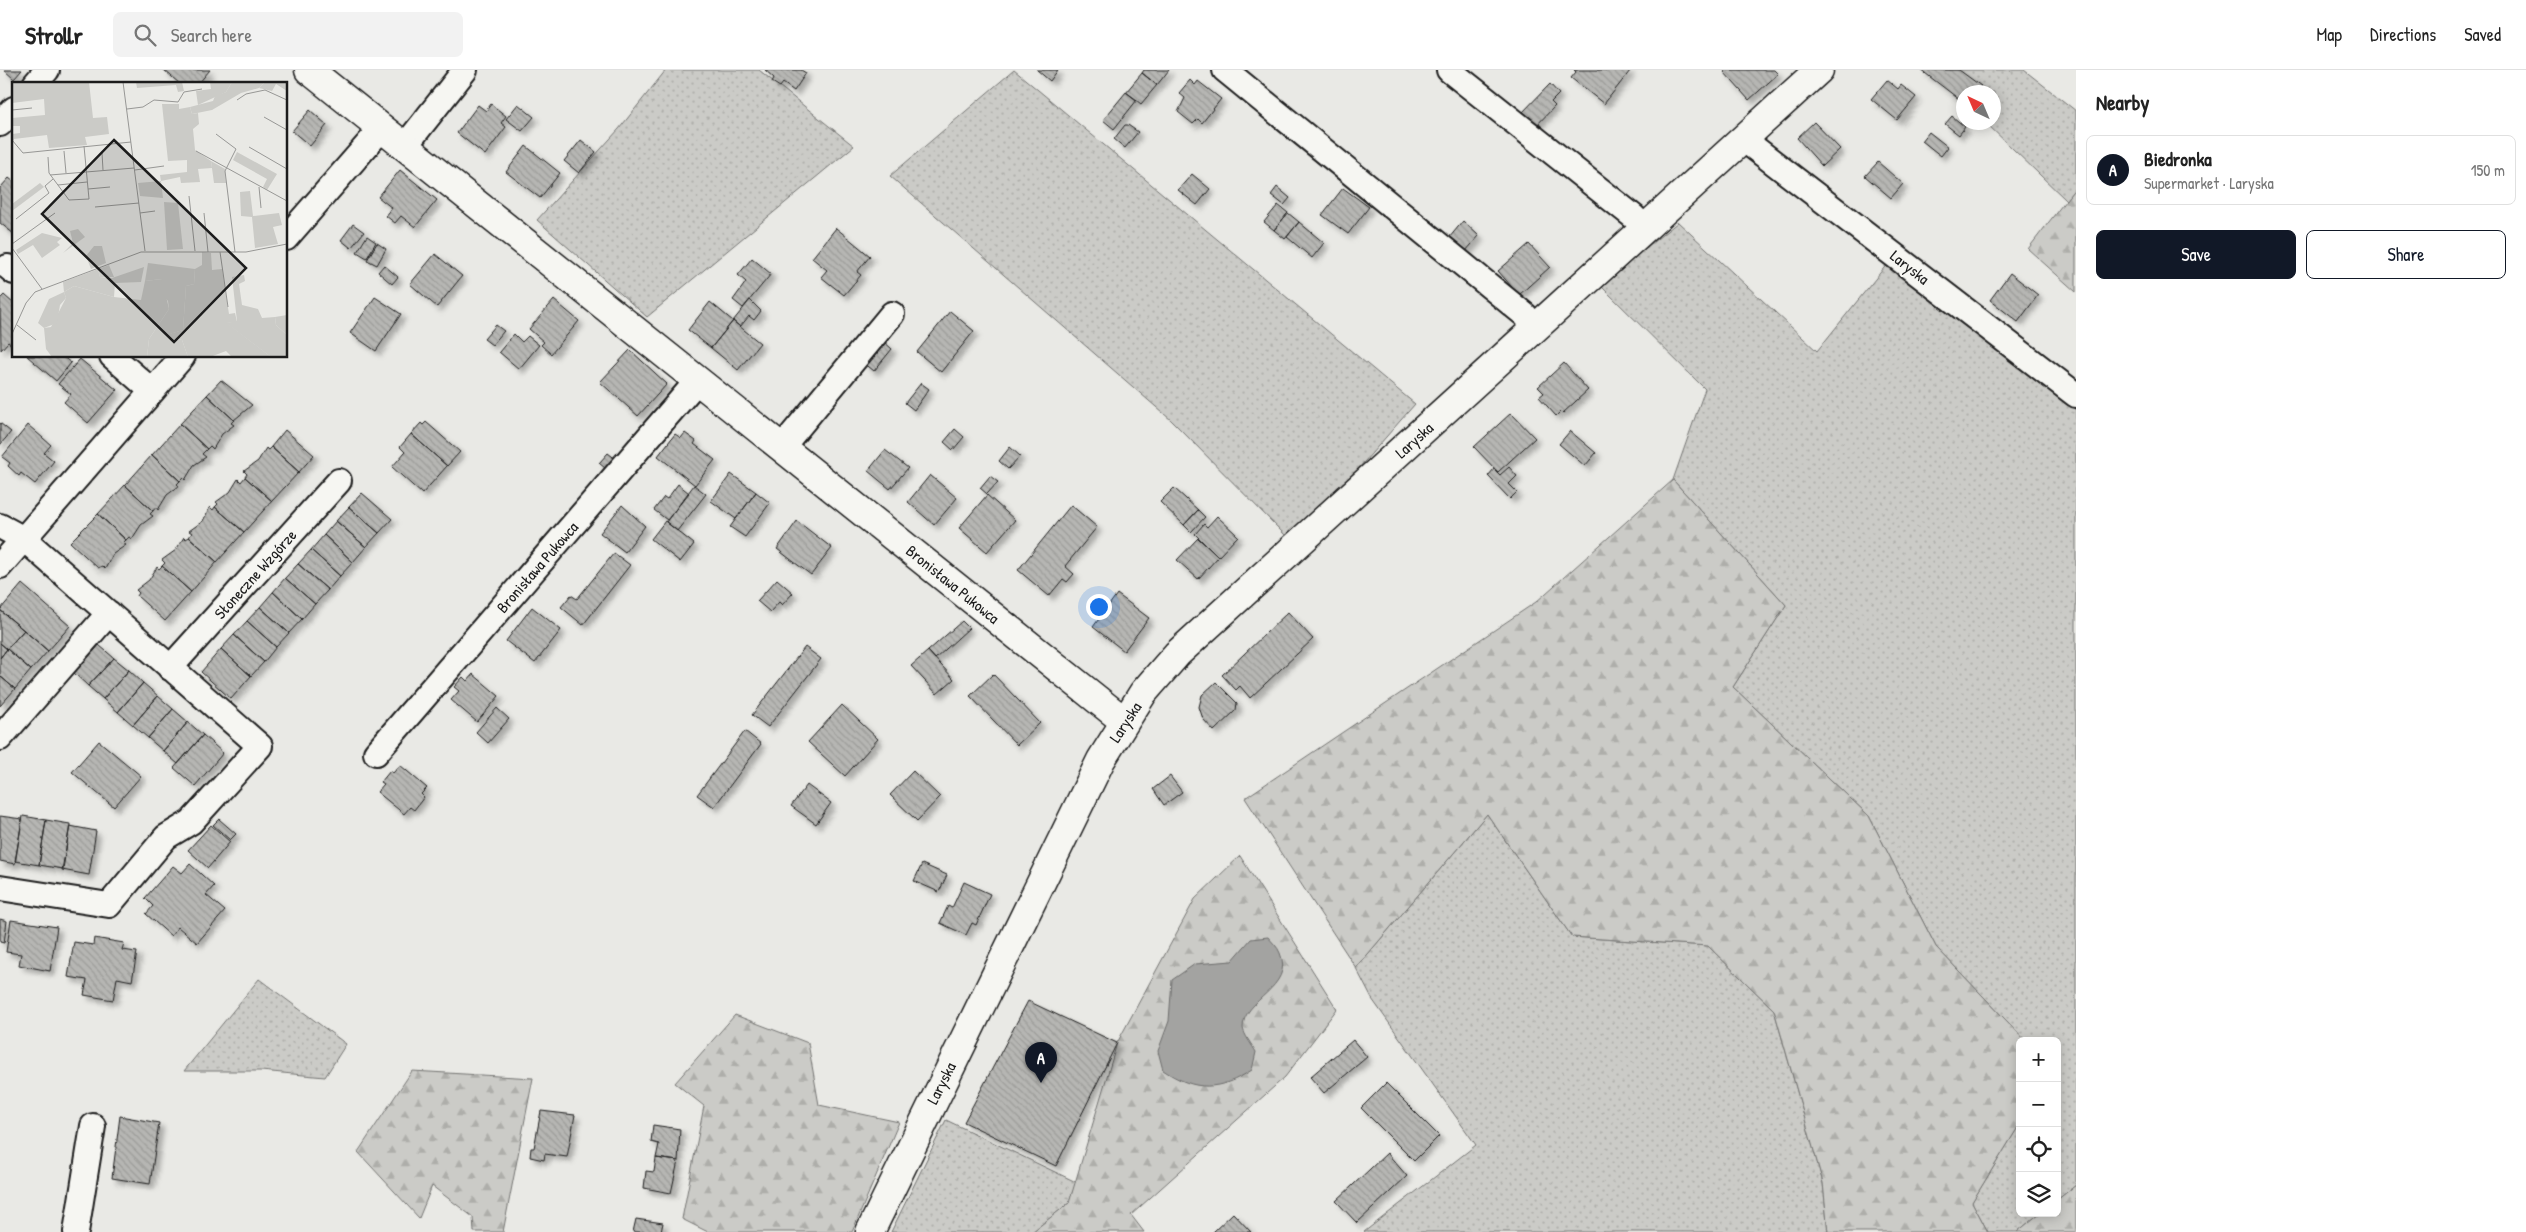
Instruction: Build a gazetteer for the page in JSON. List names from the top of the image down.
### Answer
{
  "streets": {
    "street": ["Laryska", "Bronisława Pukowca", "Słoneczne Wzgórze"]
  },
  "crossings": [
    ["Laryska", "Bronisława Pukowca"]
  ],
  "north": "top left",
  "page": {
    "header": "Strollr",
    "search": "Search here",
    "nav": ["Map", "Directions", "Saved"],
    "heading": "Nearby",
    "list": [
      {
        "mark": "A",
        "name": "Biedronka",
        "note": "Supermarket · Laryska",
        "value": "150 m"
      }
    ],
    "buttons": ["Save", "Share"],
    "map_buttons": ["+", "−"],
    "pins": "A"
  }
}
